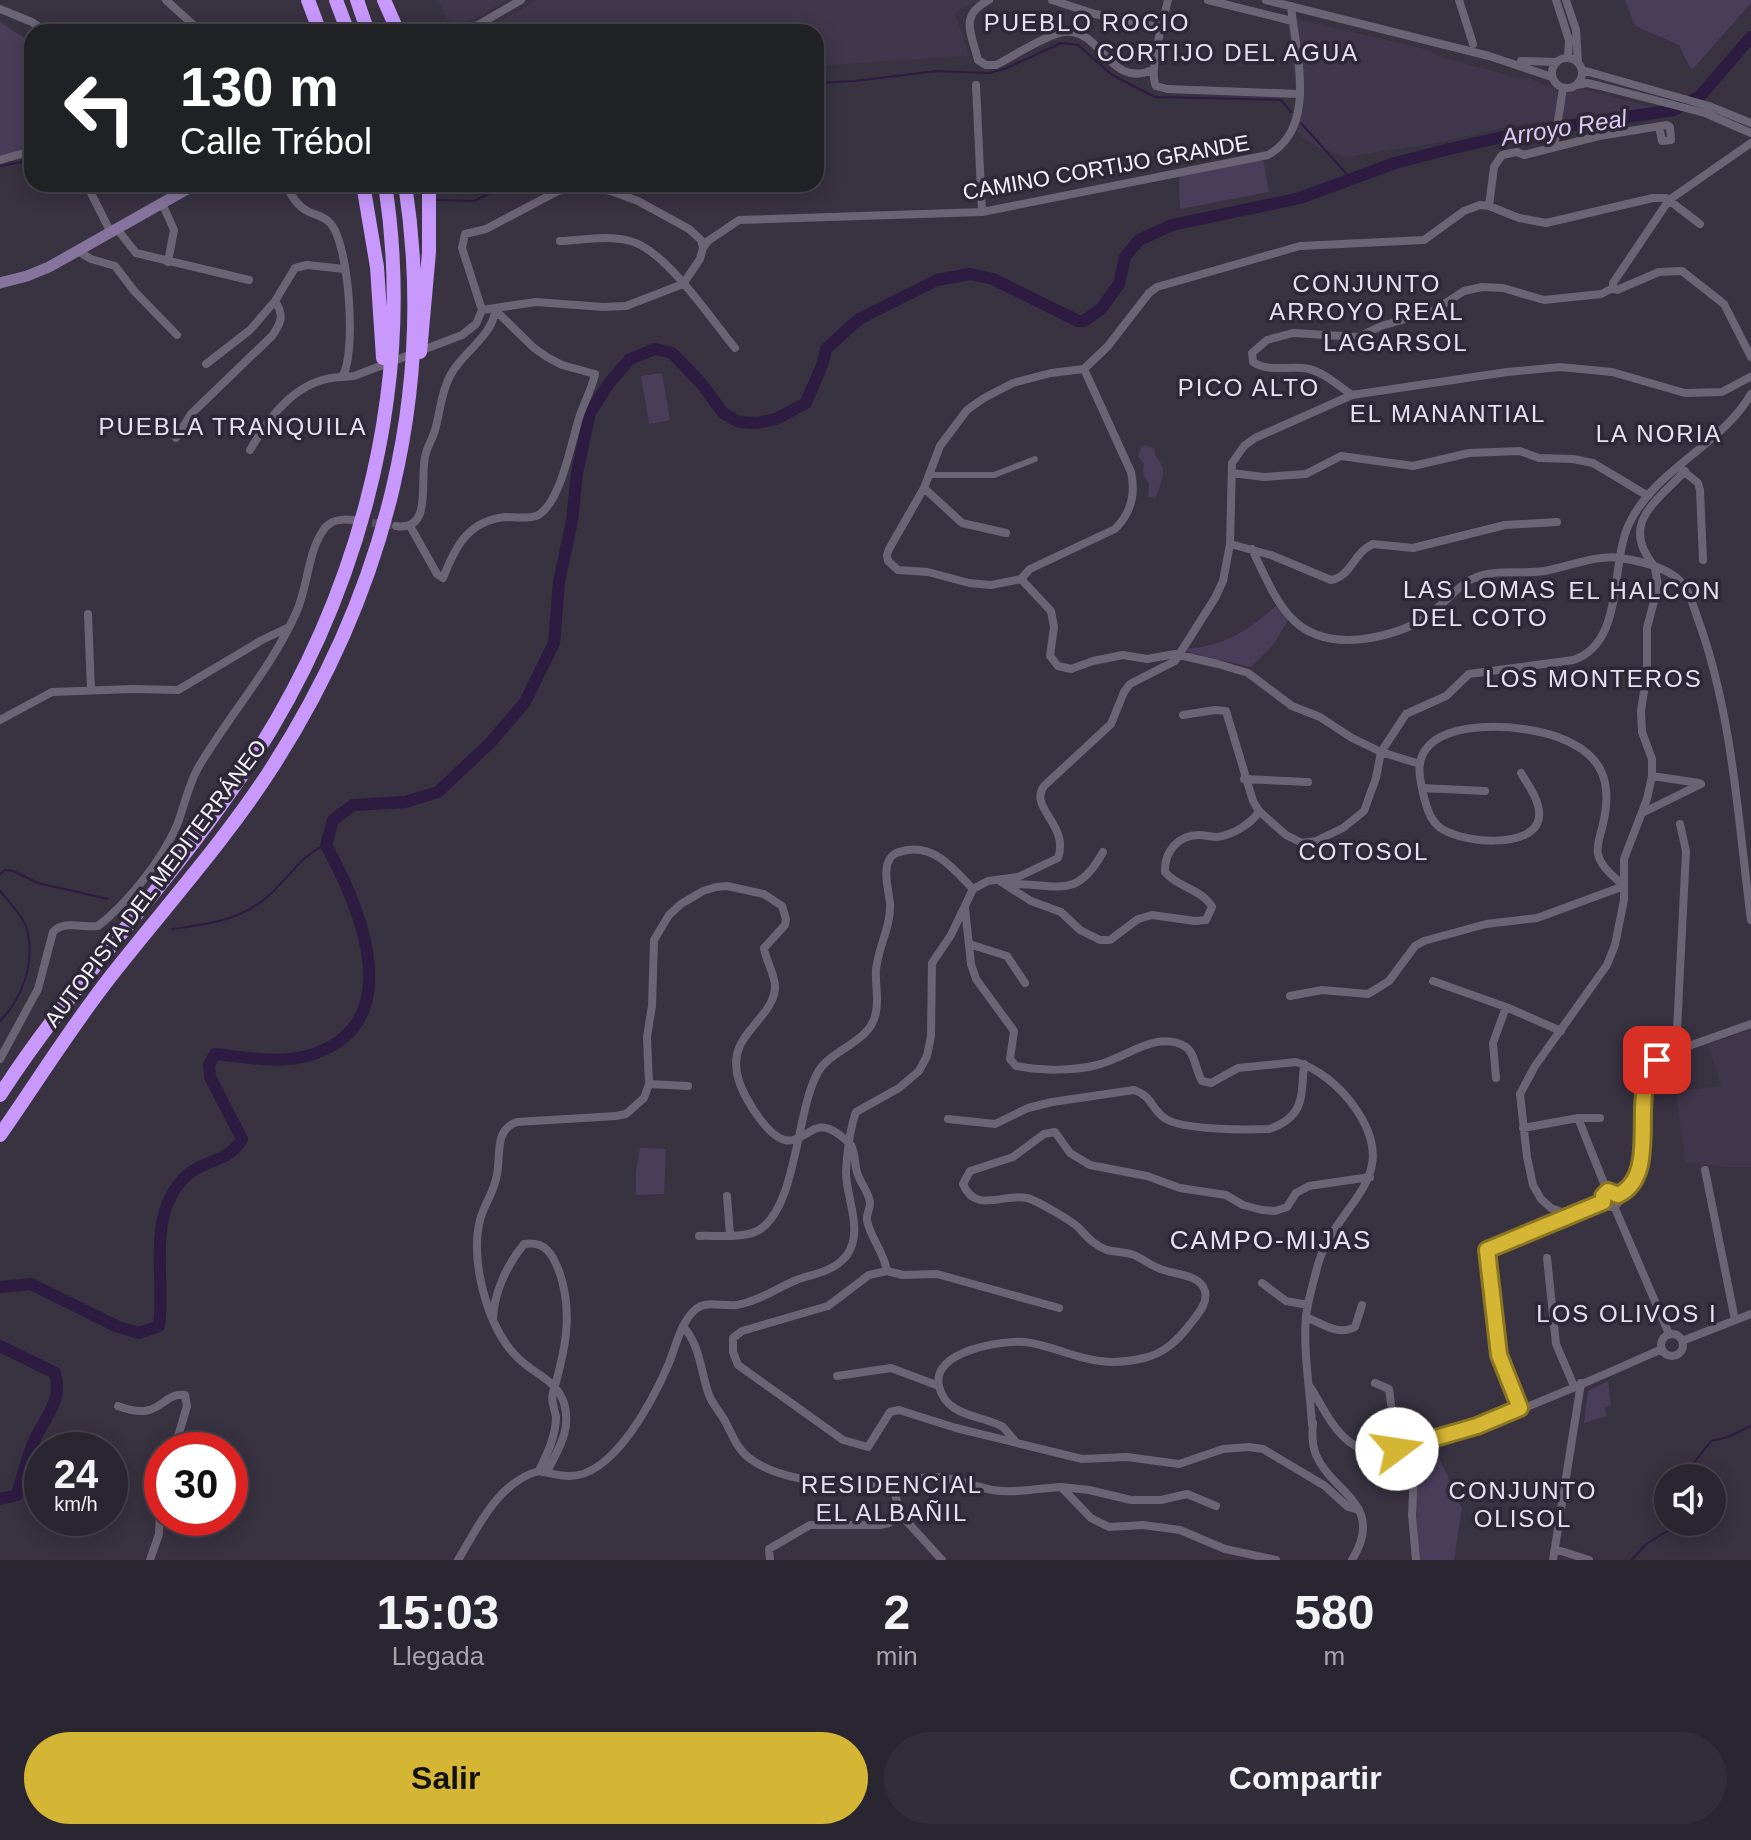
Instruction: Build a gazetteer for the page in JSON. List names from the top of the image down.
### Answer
{
  "streets": {
    "highway": ["AUTOPISTA DEL MEDITERRÁNEO"],
    "street": ["CAMINO CORTIJO GRANDE"]
  },
  "districts": [
    "PUEBLO ROCIO",
    "CORTIJO DEL AGUA",
    "CONJUNTO ARROYO REAL",
    "LAGARSOL",
    "PICO ALTO",
    "EL MANANTIAL",
    "PUEBLA TRANQUILA",
    "LA NORIA",
    "LAS LOMAS DEL COTO",
    "EL HALCON",
    "LOS MONTEROS",
    "COTOSOL",
    "CAMPO-MIJAS",
    "LOS OLIVOS I",
    "RESIDENCIAL EL ALBAÑIL",
    "CONJUNTO OLISOL"
  ],
  "water": ["Arroyo Real"],
  "page": {
    "turn": ["130 m", "Calle Trébol"],
    "speed": "24 km/h",
    "limit": "30",
    "eta": [
      "15:03",
      "Llegada",
      "2",
      "min",
      "580",
      "m"
    ],
    "buttons": ["Salir", "Compartir"]
  }
}
